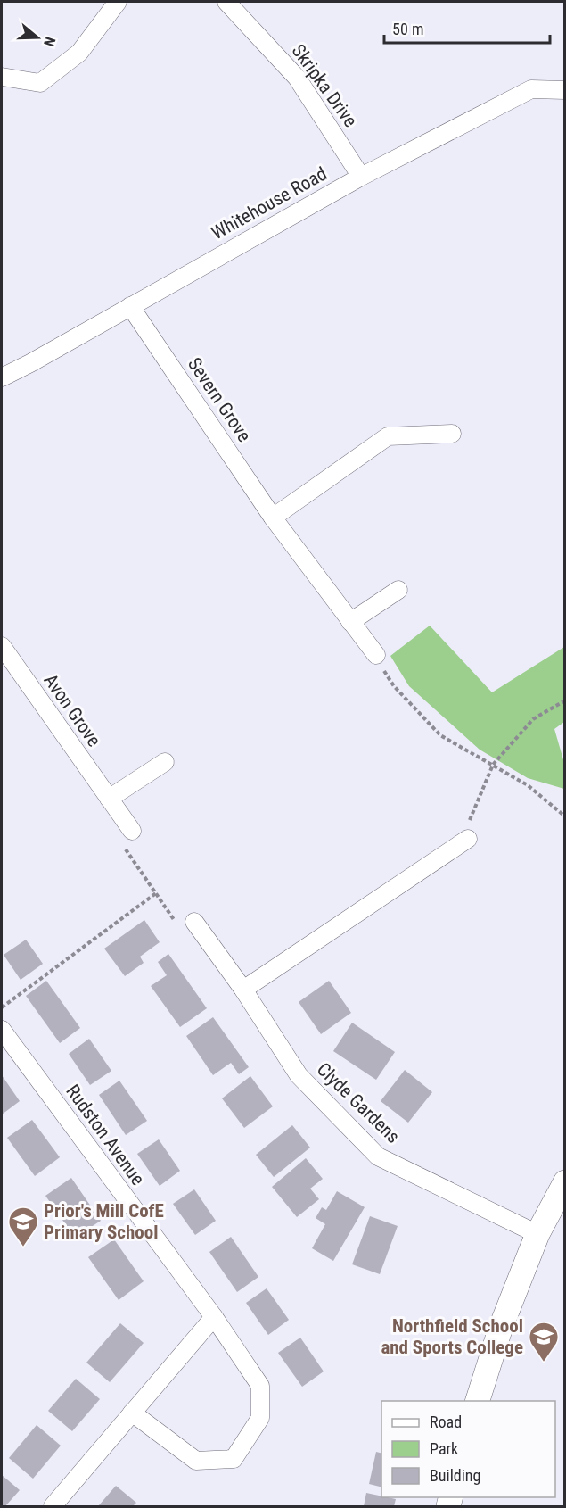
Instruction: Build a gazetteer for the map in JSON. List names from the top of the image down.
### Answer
{
  "streets": {
    "street": [
      "Skripka Drive",
      "Whitehouse Road",
      "Severn Grove",
      "Avon Grove",
      "Clyde Gardens",
      "Rudston Avenue"
    ]
  },
  "crossings": [
    ["Skripka Drive", "Whitehouse Road"],
    ["Whitehouse Road", "Severn Grove"]
  ],
  "places": {
    "school or university": ["Prior's Mill CofE Primary School", "Northfield School and Sports College"]
  },
  "legend": ["Road", "Park", "Building"],
  "scale_bar": "50 m",
  "north": "right"
}
